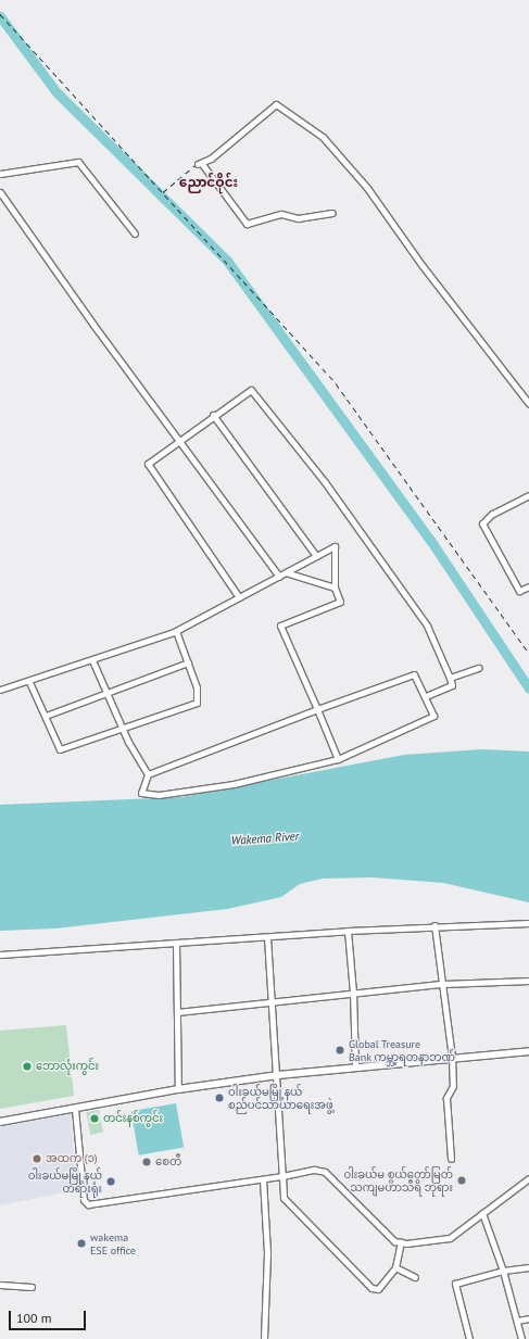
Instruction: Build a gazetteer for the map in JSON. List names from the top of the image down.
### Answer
{
  "districts": ["ညောင်ဝိုင်း"],
  "water": ["Wakema River"],
  "places": [
    "Global Treasure Bank ကမ္ဘာ့ရတနာဘဏ်",
    "ဘောလုံးကွင်း",
    "ဝါးခယ်မမြို့နယ် စည်ပင်သာယာရေးအဖွဲ့",
    "တင်းနစ်ကွင်း",
    "အထက (၁)",
    "စေတီ",
    "ဝါးခယ်မ စွယ်တော်မြတ် သကျမဟာသီရိ ဘုရား",
    "ဝါးခယ်မမြို့နယ် တရားရုံး",
    "wakema ESE office"
  ],
  "scale_bar": "100 m"
}
